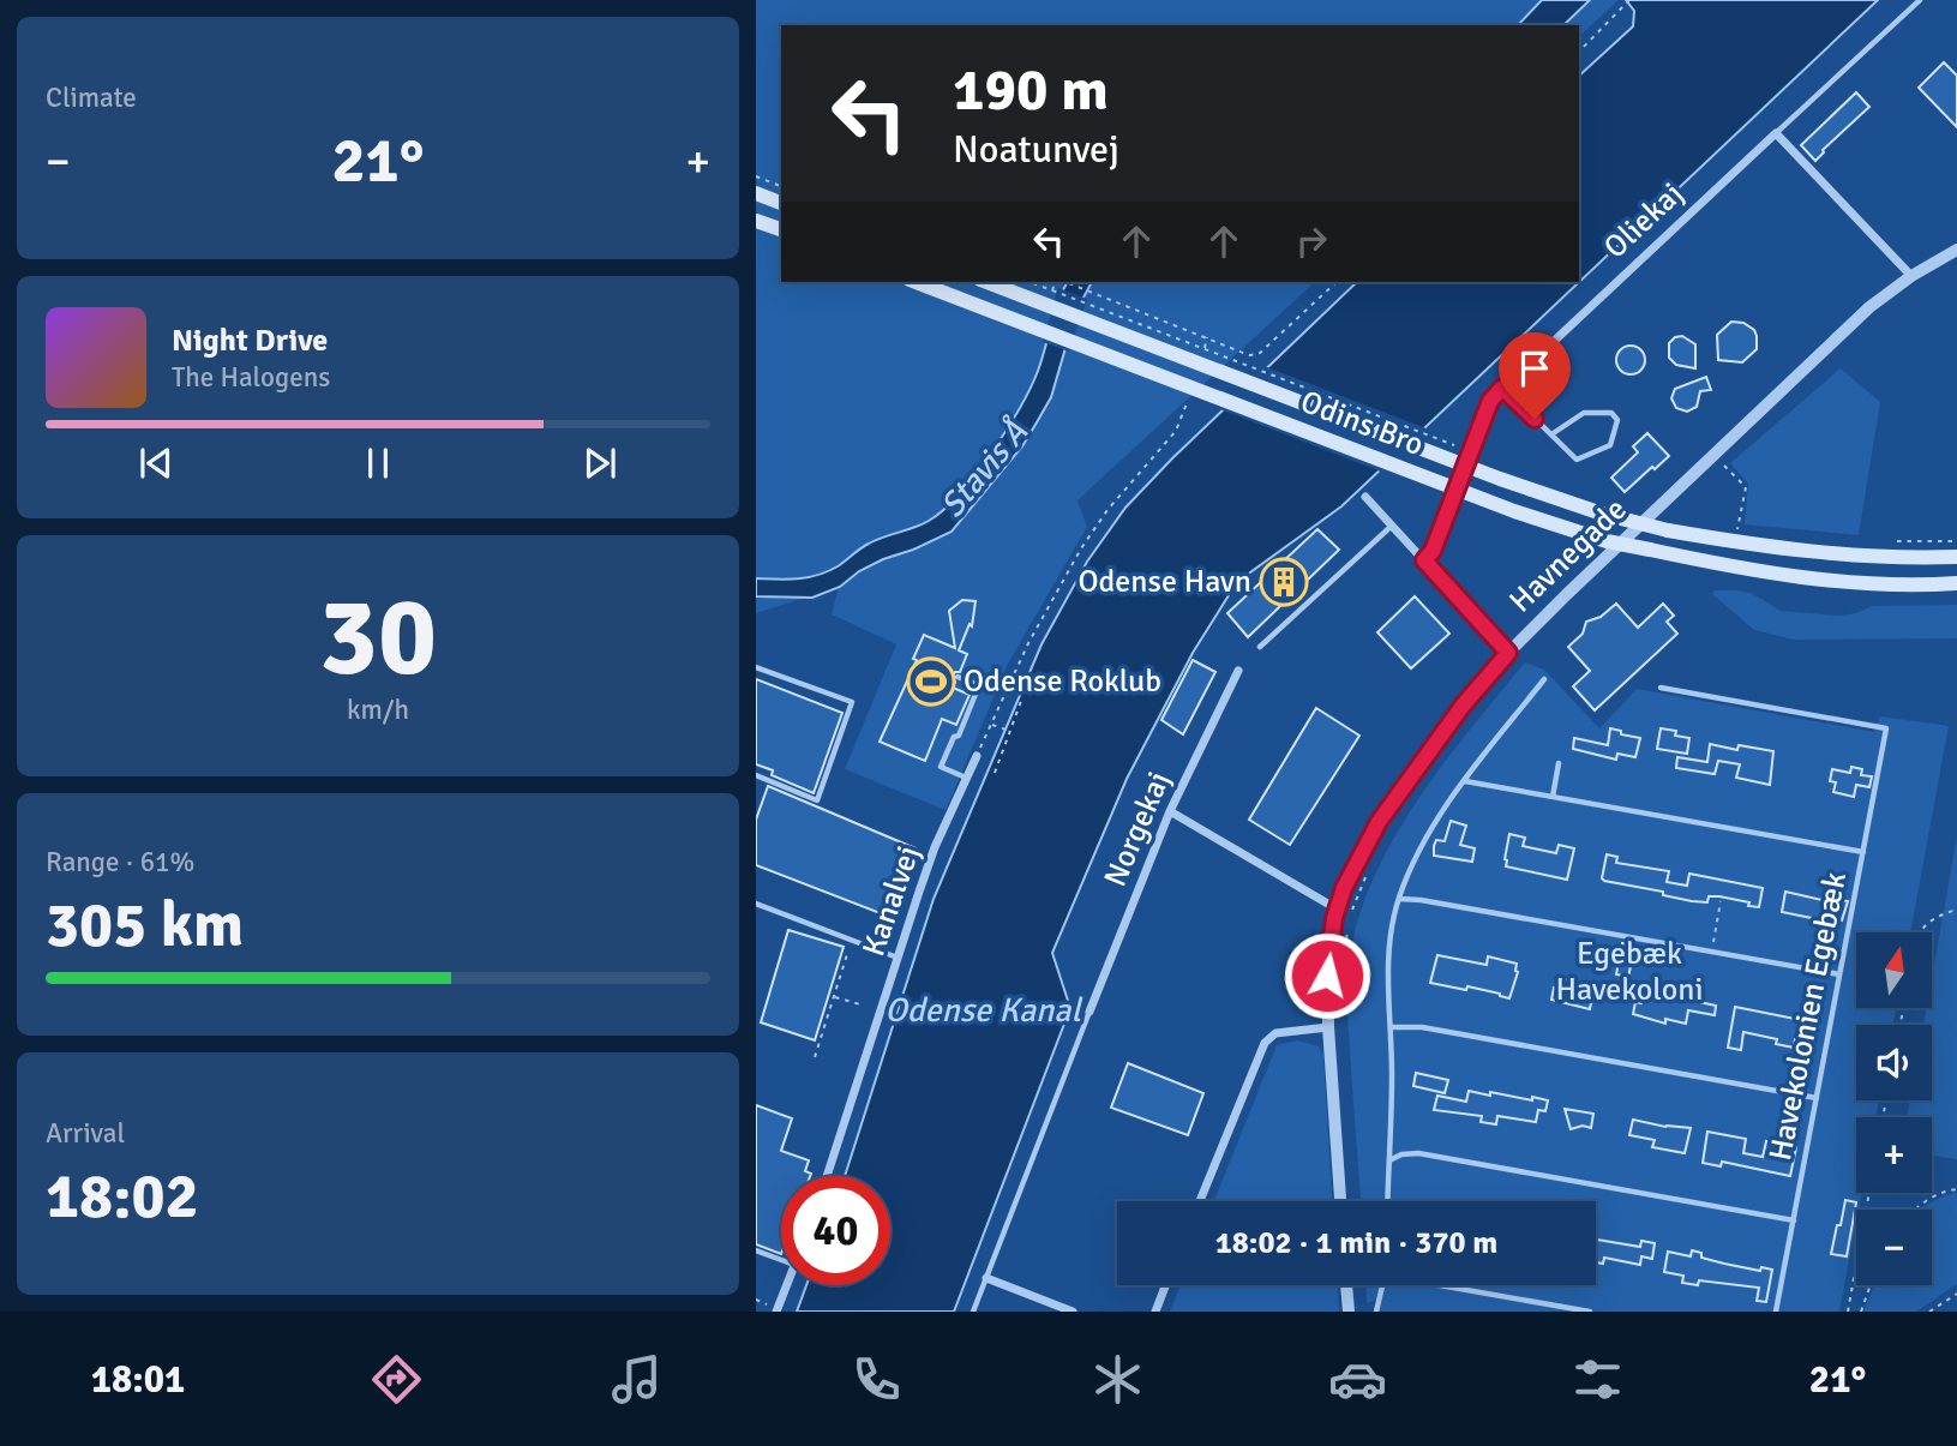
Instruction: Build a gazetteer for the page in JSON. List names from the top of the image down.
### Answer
{
  "streets": {
    "main road": ["Odins Bro"],
    "street": [
      "Oliekaj",
      "Havnegade",
      "Norgekaj",
      "Kanalvej"
    ],
    "lane": ["Havekolonien Egebæk"]
  },
  "water": ["Stavis Å", "Odense Kanal"],
  "parks": ["Egebæk Havekoloni"],
  "places": {
    "building": ["Odense Havn"],
    "sports": ["Odense Roklub"]
  },
  "north": "top",
  "page": {
    "tile": [
      "Climate",
      ["30", "km/h"],
      ["Range · 61%", "305 km"],
      ["Arrival", "18:02"]
    ],
    "turn": ["190 m", "Noatunvej"],
    "heat": ["−", "21°", "+"],
    "song": ["Night Drive", "The Halogens"],
    "map_buttons": ["+", "−"],
    "limit": "40",
    "trip": "18:02 · 1 min · 370 m",
    "tabs": ["18:01", "21°"]
  }
}
